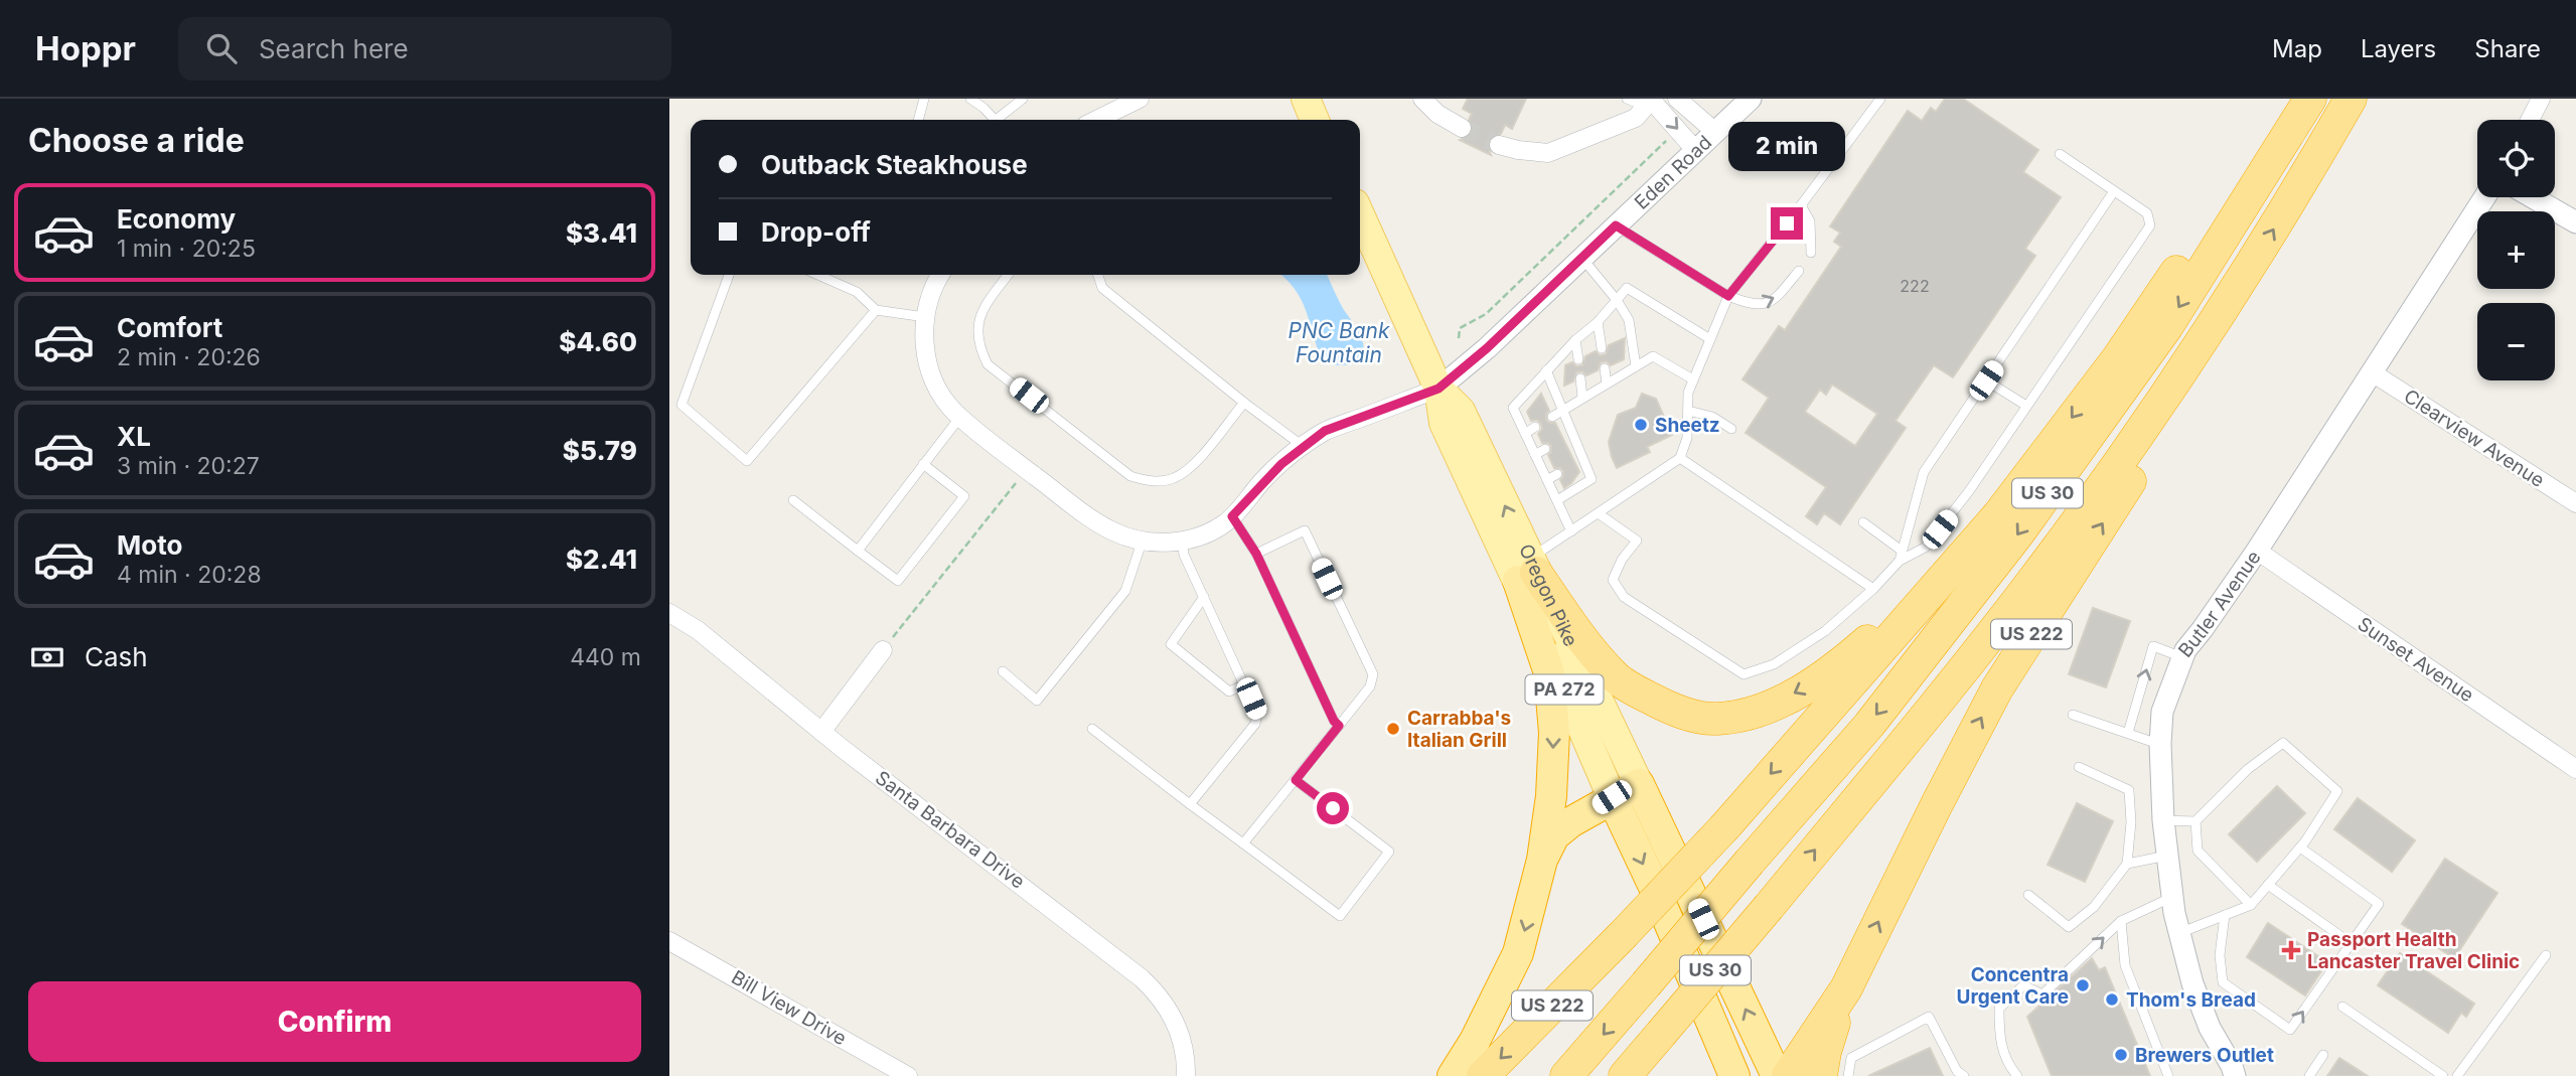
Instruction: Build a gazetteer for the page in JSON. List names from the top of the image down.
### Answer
{
  "streets": {
    "highway": [
      "US 30",
      "Oregon Pike",
      "US 222",
      "PA 272"
    ],
    "street": [
      "Eden Road",
      "Clearview Avenue",
      "Butler Avenue",
      "Sunset Avenue",
      "Santa Barbara Drive",
      "Bill View Drive"
    ]
  },
  "crossings": [
    ["Eden Road", "Oregon Pike"],
    ["Clearview Avenue", "Butler Avenue"],
    ["US 30", "US 222"],
    ["Butler Avenue", "Sunset Avenue"]
  ],
  "water": ["PNC Bank Fountain"],
  "places": {
    "other": [
      "Sheetz",
      "Carrabba's Italian Grill",
      "Concentra Urgent Care",
      "Thom's Bread",
      "Brewers Outlet"
    ],
    "health": ["Passport Health Lancaster Travel Clinic"]
  },
  "house_numbers": ["222"],
  "page": {
    "header": "Hoppr",
    "search": "Search here",
    "nav": ["Map", "Layers", "Share"],
    "heading": "Choose a ride",
    "map_buttons": ["+", "−"],
    "banner": ["Outback Steakhouse", "Drop-off"],
    "bubble": "2 min",
    "list": [
      {
        "name": "Economy",
        "note": "1 min · 20:25",
        "value": "$3.41"
      },
      {
        "name": "Comfort",
        "note": "2 min · 20:26",
        "value": "$4.60"
      },
      {
        "name": "XL",
        "note": "3 min · 20:27",
        "value": "$5.79"
      },
      {
        "name": "Moto",
        "note": "4 min · 20:28",
        "value": "$2.41"
      }
    ],
    "pay": ["Cash", "440 m"],
    "buttons": "Confirm"
  }
}
